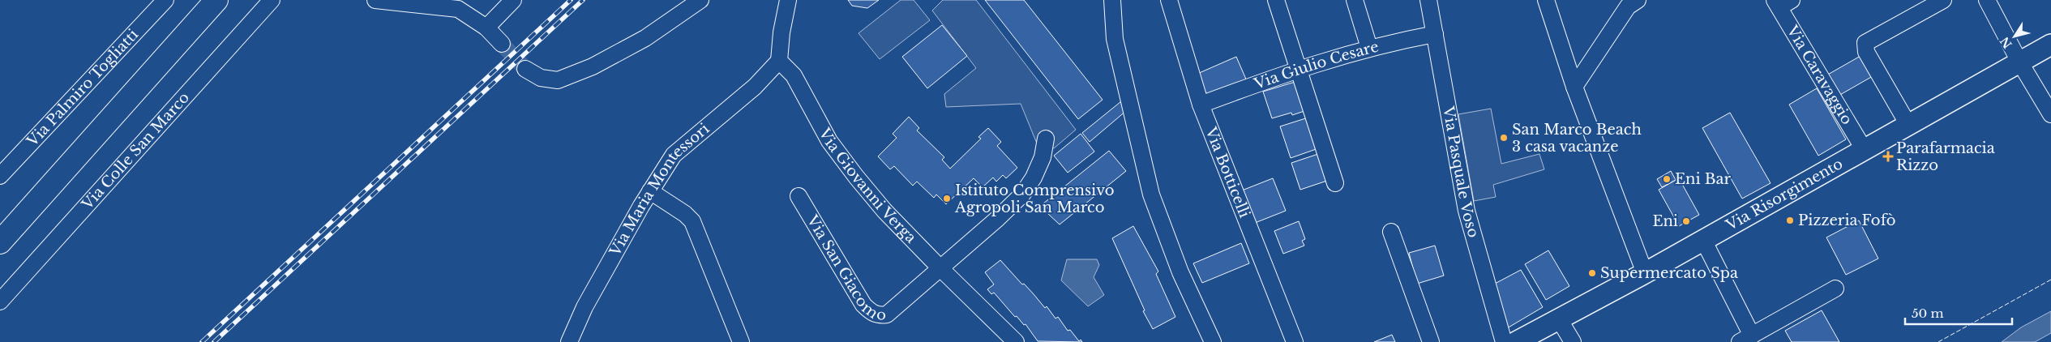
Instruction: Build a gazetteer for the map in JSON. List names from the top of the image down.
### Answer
{
  "streets": {
    "main road": ["Via Risorgimento"],
    "street": [
      "Via Giulio Cesare",
      "Via Caravaggio",
      "Via Palmiro Togliatti",
      "Via Colle San Marco",
      "Via Pasquale Voso",
      "Via Botticelli",
      "Via Giovanni Verga",
      "Via Maria Montessori",
      "Via San Giacomo"
    ]
  },
  "crossings": [
    ["Via Giulio Cesare", "Via Pasquale Voso"],
    ["Via Giulio Cesare", "Via Botticelli"],
    ["Via Caravaggio", "Via Risorgimento"],
    ["Via Giovanni Verga", "Via Maria Montessori"],
    ["Via Giovanni Verga", "Via San Giacomo"]
  ],
  "places": {
    "other": [
      "San Marco Beach 3 casa vacanze",
      "Eni Bar",
      "Istituto Comprensivo Agropoli San Marco",
      "Pizzeria Fofò",
      "Eni",
      "Supermercato Spa"
    ],
    "health": ["Parafarmacia Rizzo"]
  },
  "scale_bar": "50 m",
  "north": "bottom left"
}
